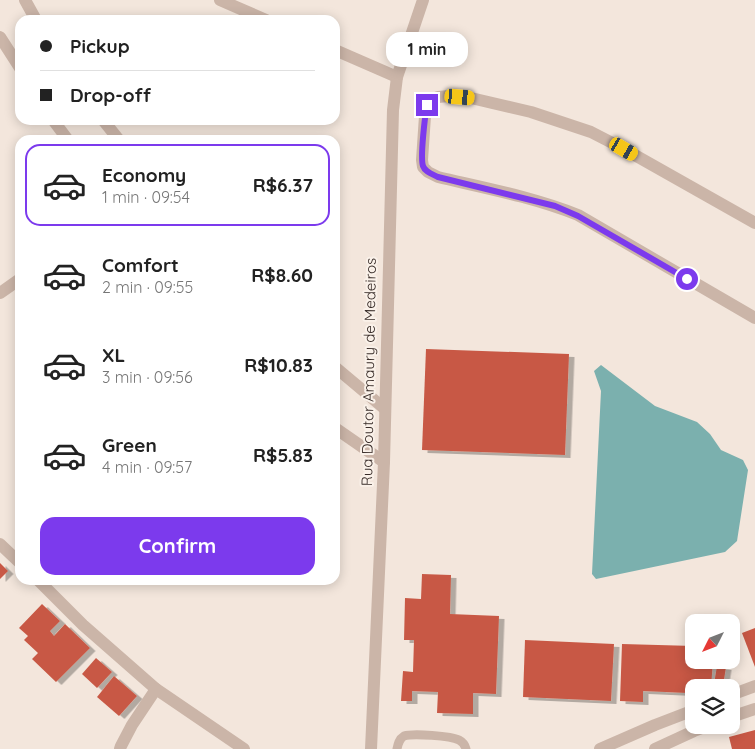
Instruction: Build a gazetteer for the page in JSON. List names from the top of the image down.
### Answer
{
  "streets": {
    "street": ["Rua Doutor Amaury de Medeiros"]
  },
  "north": "bottom left",
  "page": {
    "banner": ["Pickup", "Drop-off"],
    "bubble": "1 min",
    "list": [
      {
        "name": "Economy",
        "note": "1 min · 09:54",
        "value": "R$6.37"
      },
      {
        "name": "Comfort",
        "note": "2 min · 09:55",
        "value": "R$8.60"
      },
      {
        "name": "XL",
        "note": "3 min · 09:56",
        "value": "R$10.83"
      },
      {
        "name": "Green",
        "note": "4 min · 09:57",
        "value": "R$5.83"
      }
    ],
    "buttons": "Confirm"
  }
}
